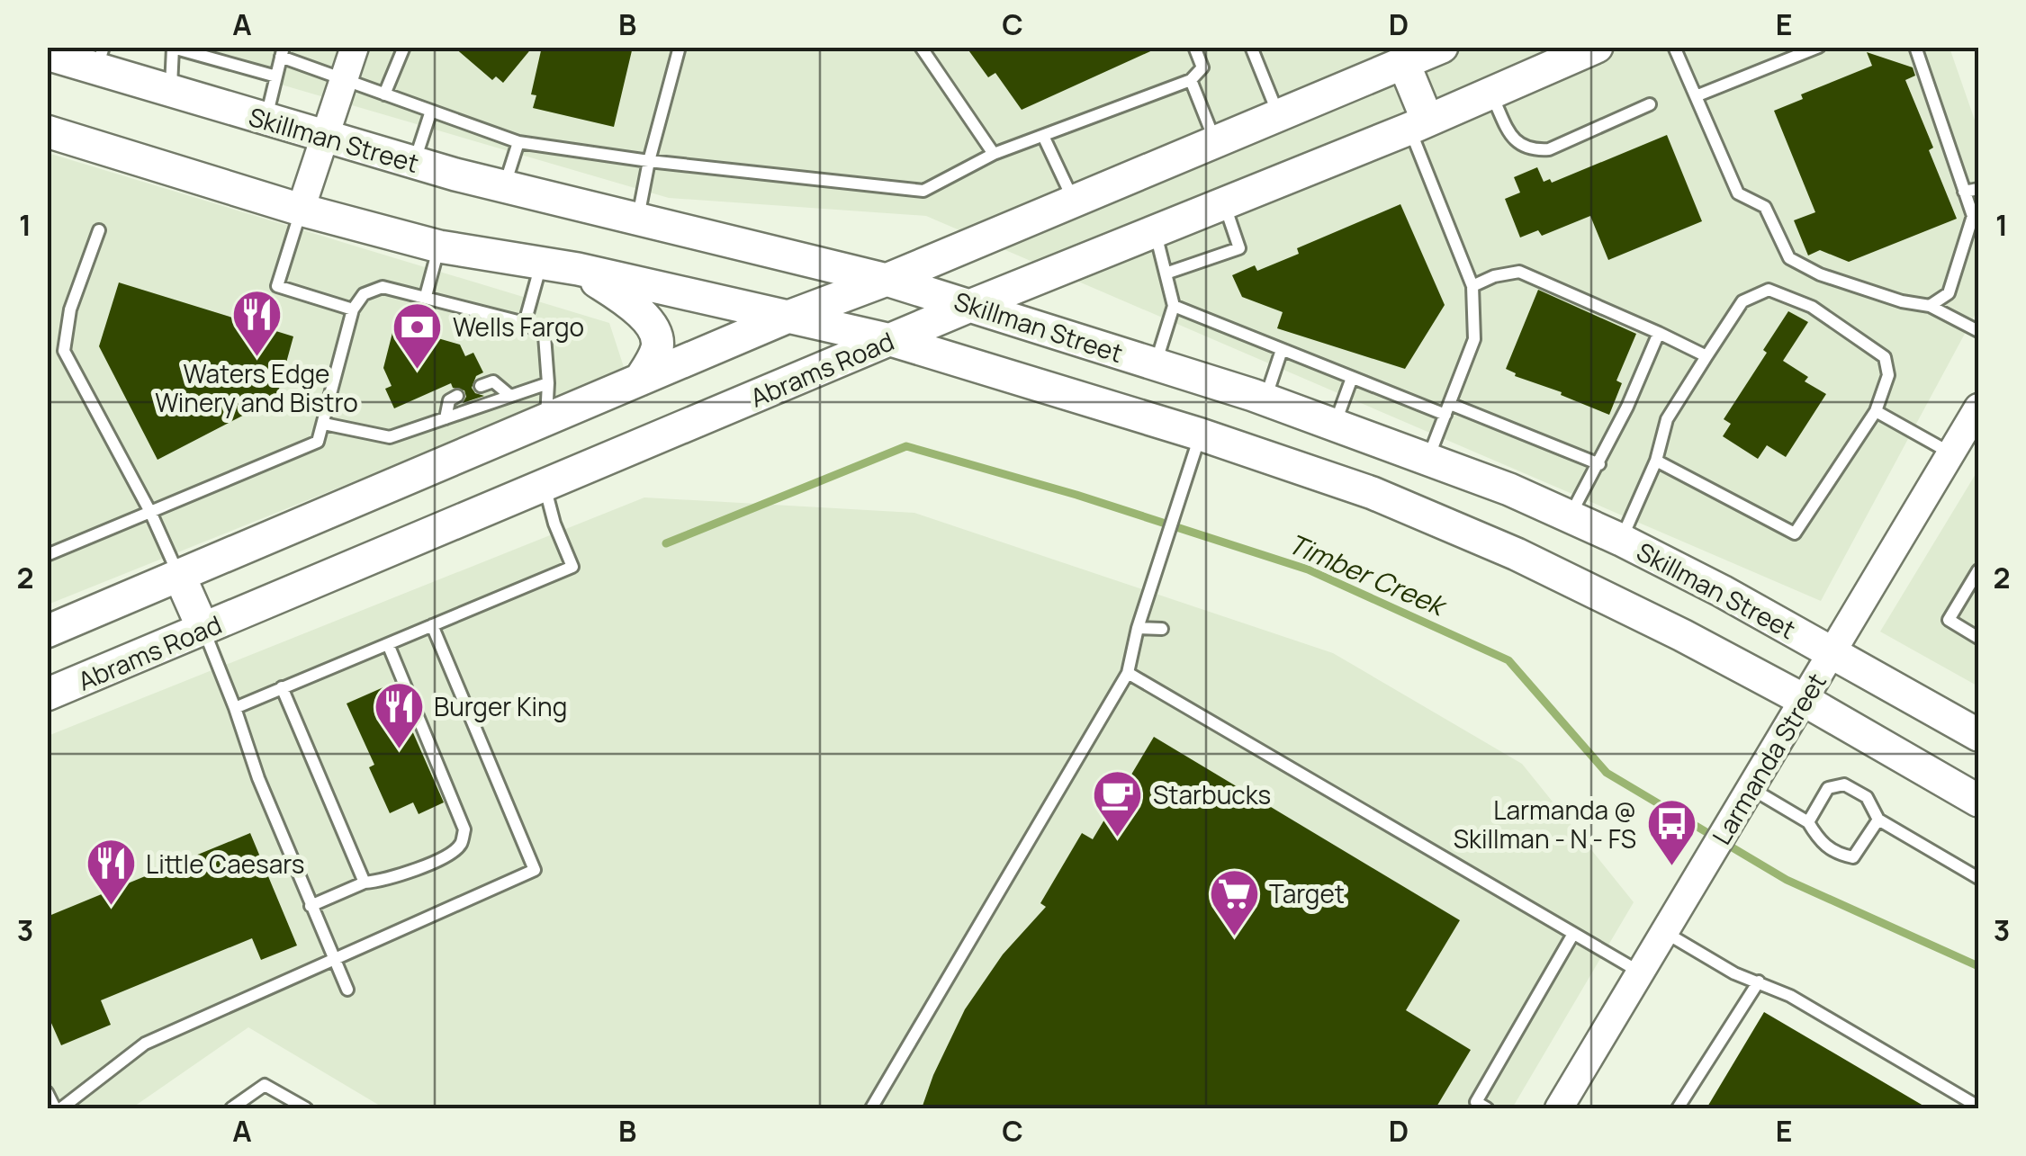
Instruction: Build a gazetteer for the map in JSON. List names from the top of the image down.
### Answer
{
  "streets": {
    "main road": ["Skillman Street", "Abrams Road"],
    "street": ["Larmanda Street"]
  },
  "crossings": [
    ["Skillman Street", "Abrams Road"],
    ["Skillman Street", "Larmanda Street"]
  ],
  "water": ["Timber Creek"],
  "places": {
    "restaurant": ["Waters Edge Winery and Bistro", "Burger King", "Little Caesars"],
    "bank": ["Wells Fargo"],
    "cafe": ["Starbucks"],
    "bus stop": ["Larmanda @ Skillman - N - FS"],
    "supermarket": ["Target"]
  },
  "grid": {
    "columns": [
      "A",
      "B",
      "C",
      "D",
      "E"
    ],
    "rows": ["1", "2", "3"]
  }
}
